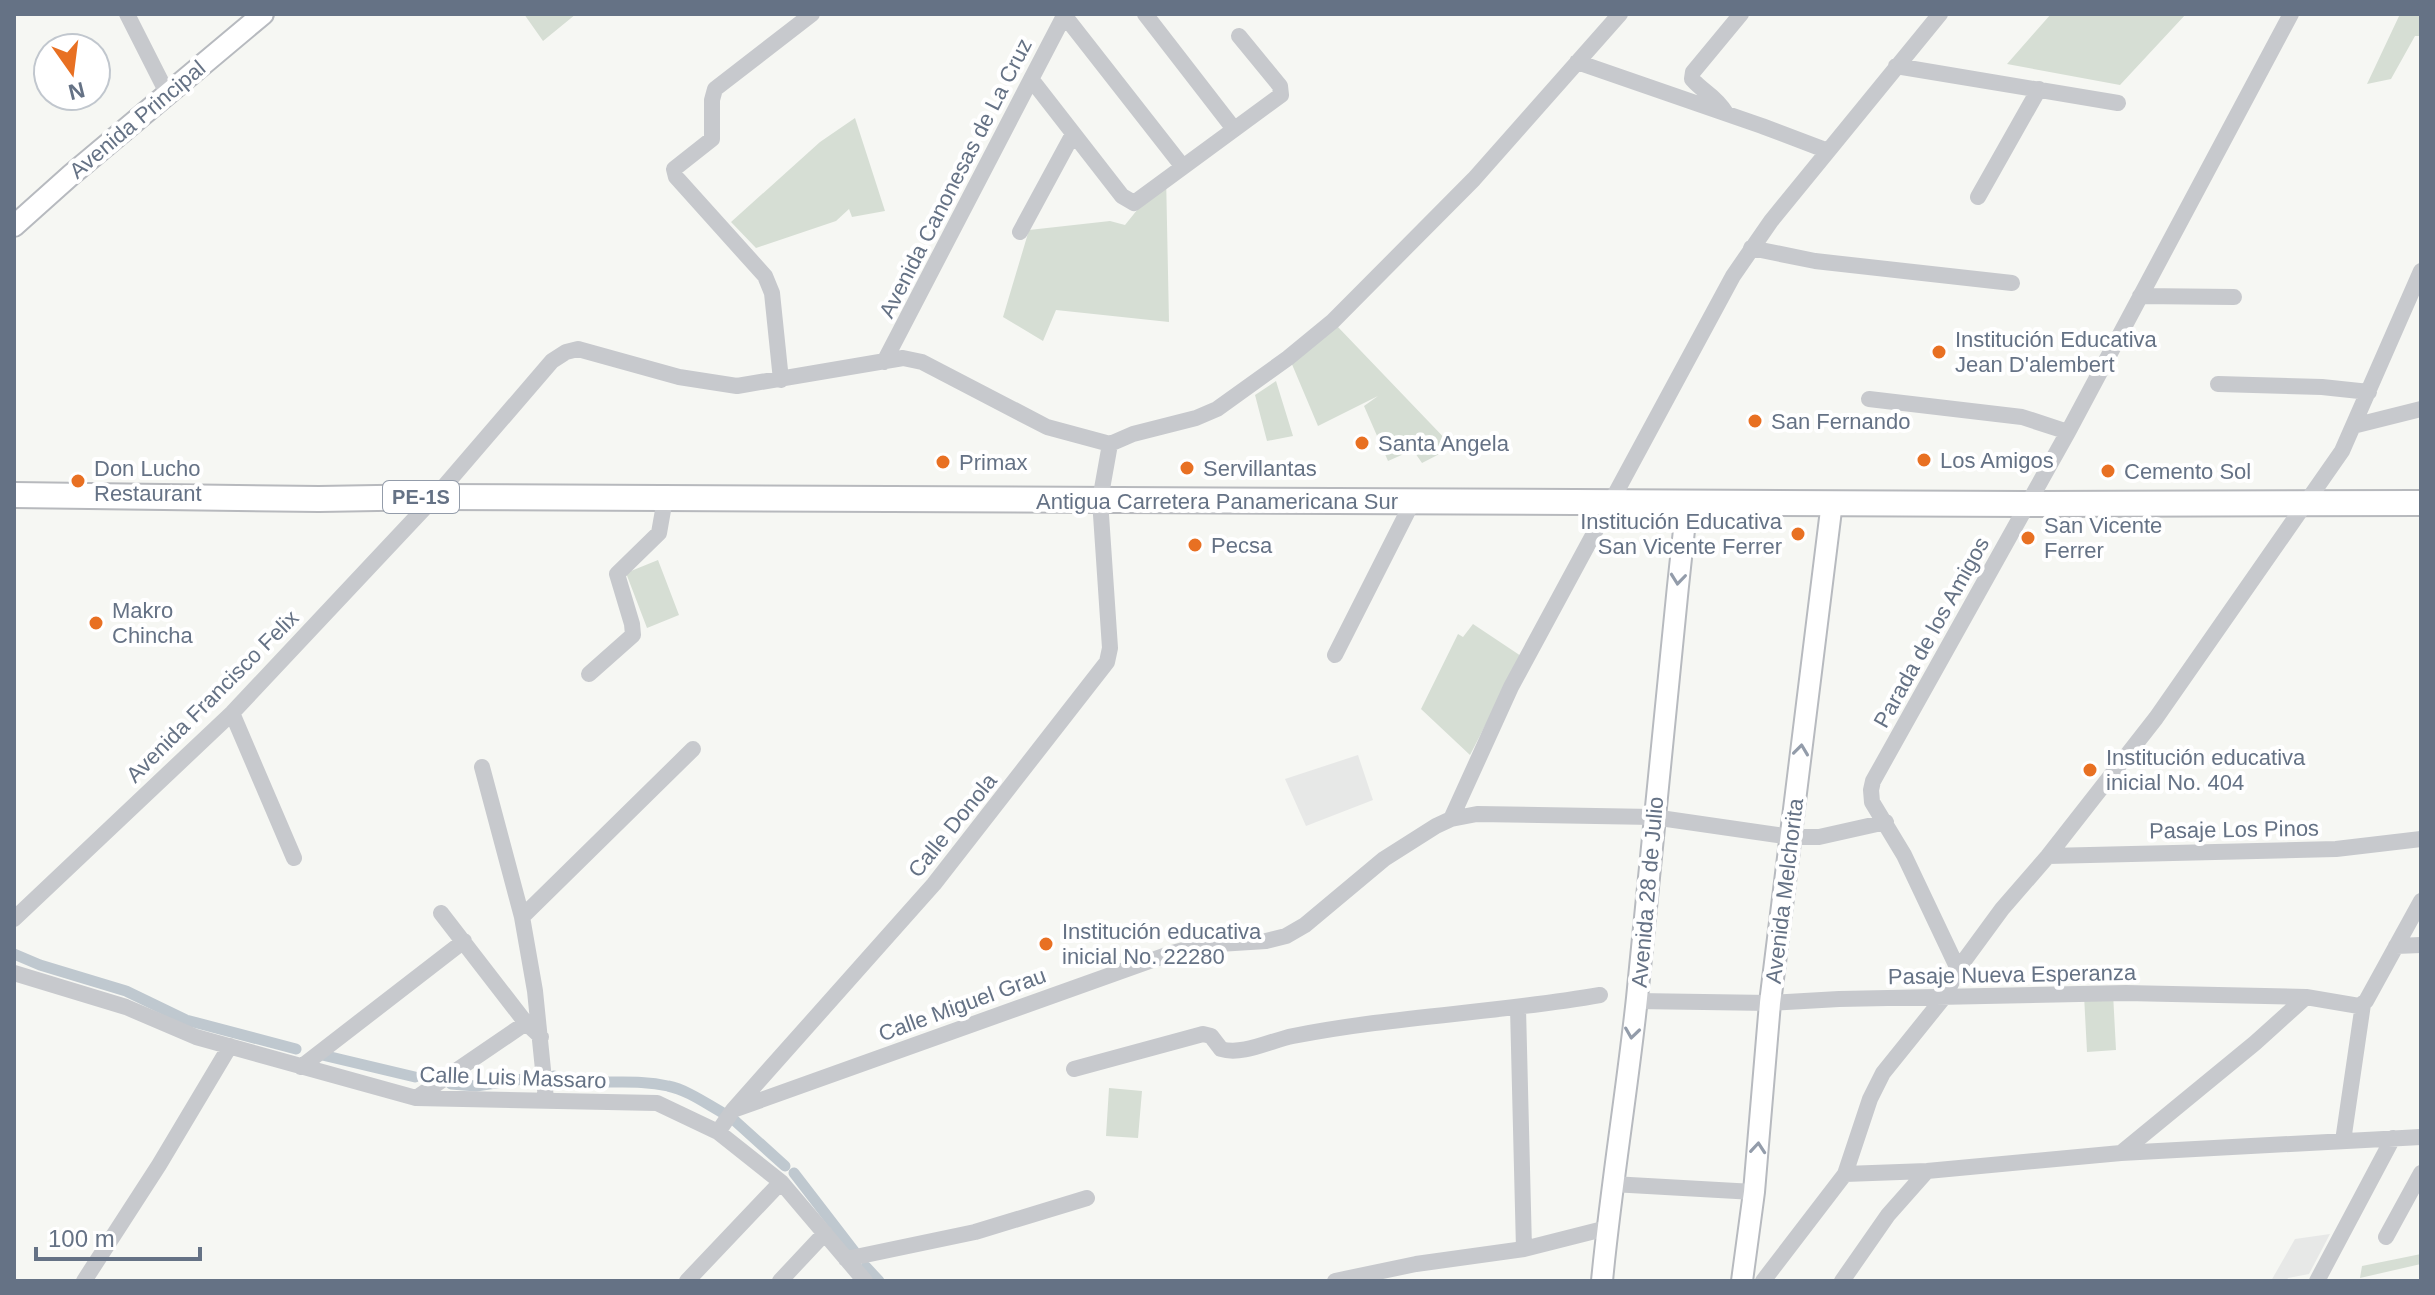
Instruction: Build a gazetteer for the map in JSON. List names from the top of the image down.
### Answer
{
  "streets": {
    "highway": ["PE-1S", "Antigua Carretera Panamericana Sur"],
    "main road": ["Avenida Principal", "Avenida Melchorita", "Avenida 28 de Julio"],
    "street": [
      "Avenida Canonesas de La Cruz",
      "Parada de los Amigos",
      "Avenida Francisco Felix",
      "Calle Donola",
      "Pasaje Los Pinos",
      "Pasaje Nueva Esperanza",
      "Calle Miguel Grau",
      "Calle Luis Massaro"
    ]
  },
  "crossings": [
    ["Antigua Carretera Panamericana Sur", "Parada de los Amigos"],
    ["Antigua Carretera Panamericana Sur", "Avenida Francisco Felix"],
    ["Antigua Carretera Panamericana Sur", "Calle Donola"],
    ["Antigua Carretera Panamericana Sur", "Avenida Melchorita"],
    ["Antigua Carretera Panamericana Sur", "Avenida 28 de Julio"],
    ["Parada de los Amigos", "Calle Miguel Grau"],
    ["Calle Donola", "Calle Miguel Grau"],
    ["Calle Donola", "Calle Luis Massaro"],
    ["Avenida Melchorita", "Pasaje Nueva Esperanza"],
    ["Avenida Melchorita", "Calle Miguel Grau"],
    ["Avenida 28 de Julio", "Pasaje Nueva Esperanza"],
    ["Avenida 28 de Julio", "Calle Miguel Grau"]
  ],
  "one_way": ["Avenida Melchorita", "Avenida 28 de Julio"],
  "places": [
    "Institución Educativa Jean D'alembert",
    "San Fernando",
    "Santa Angela",
    "Los Amigos",
    "Primax",
    "Servillantas",
    "Cemento Sol",
    "Don Lucho Restaurant",
    "Institución Educativa San Vicente Ferrer",
    "San Vicente Ferrer",
    "Pecsa",
    "Makro Chincha",
    "Institución educativa inicial No. 404",
    "Institución educativa inicial No. 22280"
  ],
  "scale_bar": "100 m",
  "north": "bottom"
}
